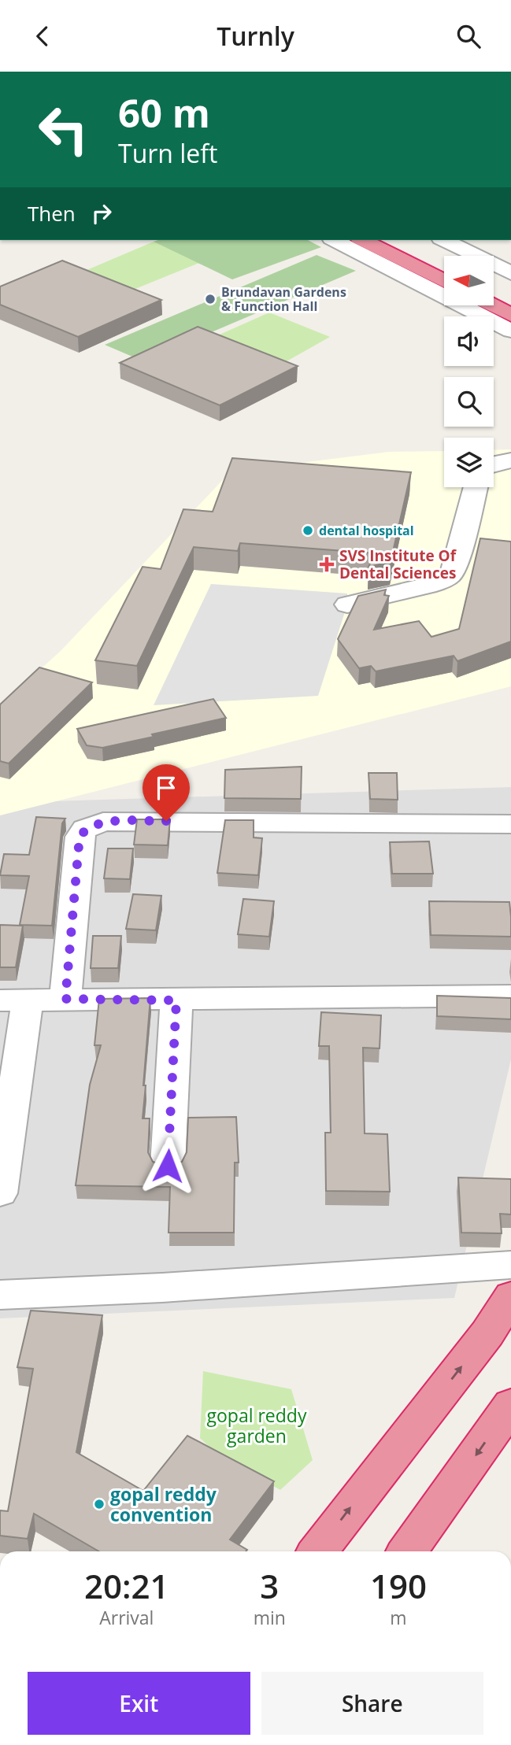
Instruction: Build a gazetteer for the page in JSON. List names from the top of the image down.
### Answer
{
  "parks": ["gopal reddy garden"],
  "places": {
    "other": ["Brundavan Gardens & Function Hall", "dental hospital", "gopal reddy convention"],
    "health": ["SVS Institute Of Dental Sciences"]
  },
  "north": "left",
  "page": {
    "header": "Turnly",
    "turn": ["60 m", "Turn left"],
    "then": "Then",
    "eta": [
      "20:21",
      "Arrival",
      "3",
      "min",
      "190",
      "m"
    ],
    "buttons": ["Exit", "Share"]
  }
}
